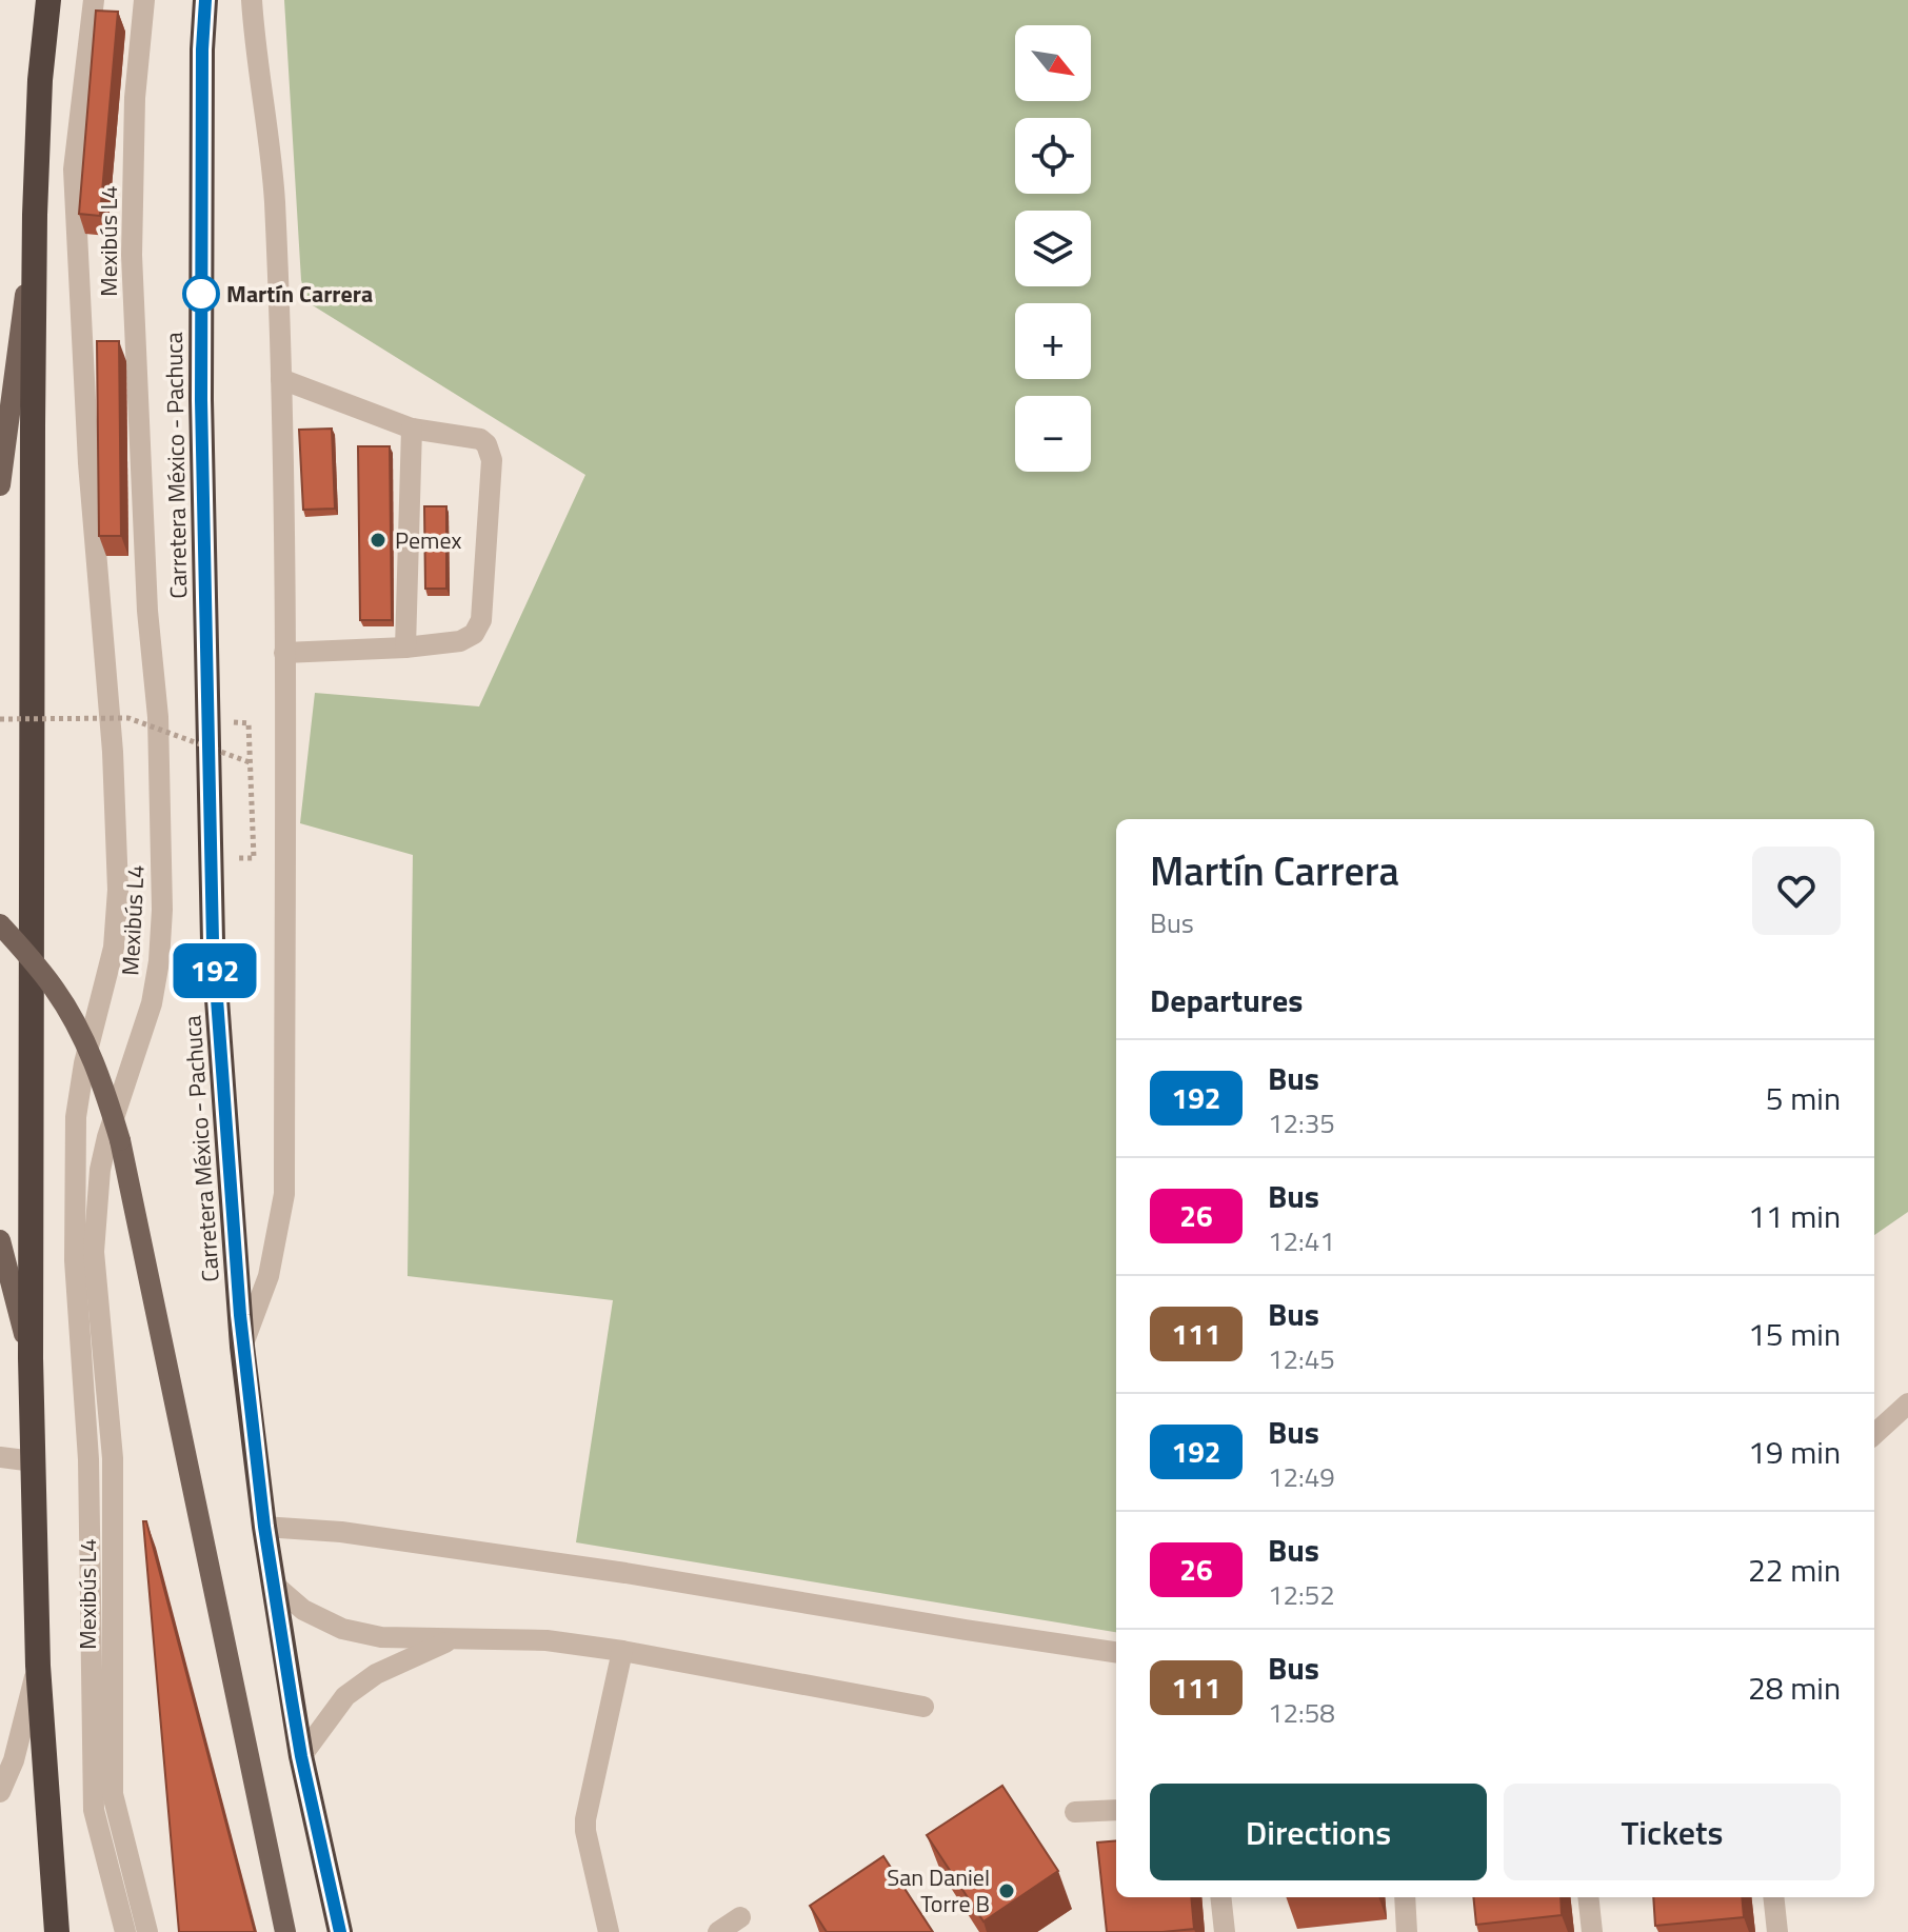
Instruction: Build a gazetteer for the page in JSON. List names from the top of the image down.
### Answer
{
  "streets": {
    "highway": ["Carretera México - Pachuca"],
    "street": ["Mexibús L4"]
  },
  "places": ["Martín Carrera", "Pemex", "San Daniel Torre B"],
  "lines": ["bus line 192"],
  "north": "bottom right",
  "page": {
    "on_map": "192",
    "map_buttons": ["+", "−"],
    "heading": [
      ["Martín Carrera", "Bus"],
      "Departures"
    ],
    "list": [
      {
        "mark": "192",
        "name": "Bus",
        "note": "12:35",
        "value": "5 min"
      },
      {
        "mark": "26",
        "name": "Bus",
        "note": "12:41",
        "value": "11 min"
      },
      {
        "mark": "111",
        "name": "Bus",
        "note": "12:45",
        "value": "15 min"
      },
      {
        "mark": "192",
        "name": "Bus",
        "note": "12:49",
        "value": "19 min"
      },
      {
        "mark": "26",
        "name": "Bus",
        "note": "12:52",
        "value": "22 min"
      },
      {
        "mark": "111",
        "name": "Bus",
        "note": "12:58",
        "value": "28 min"
      }
    ],
    "buttons": ["Directions", "Tickets"]
  }
}
